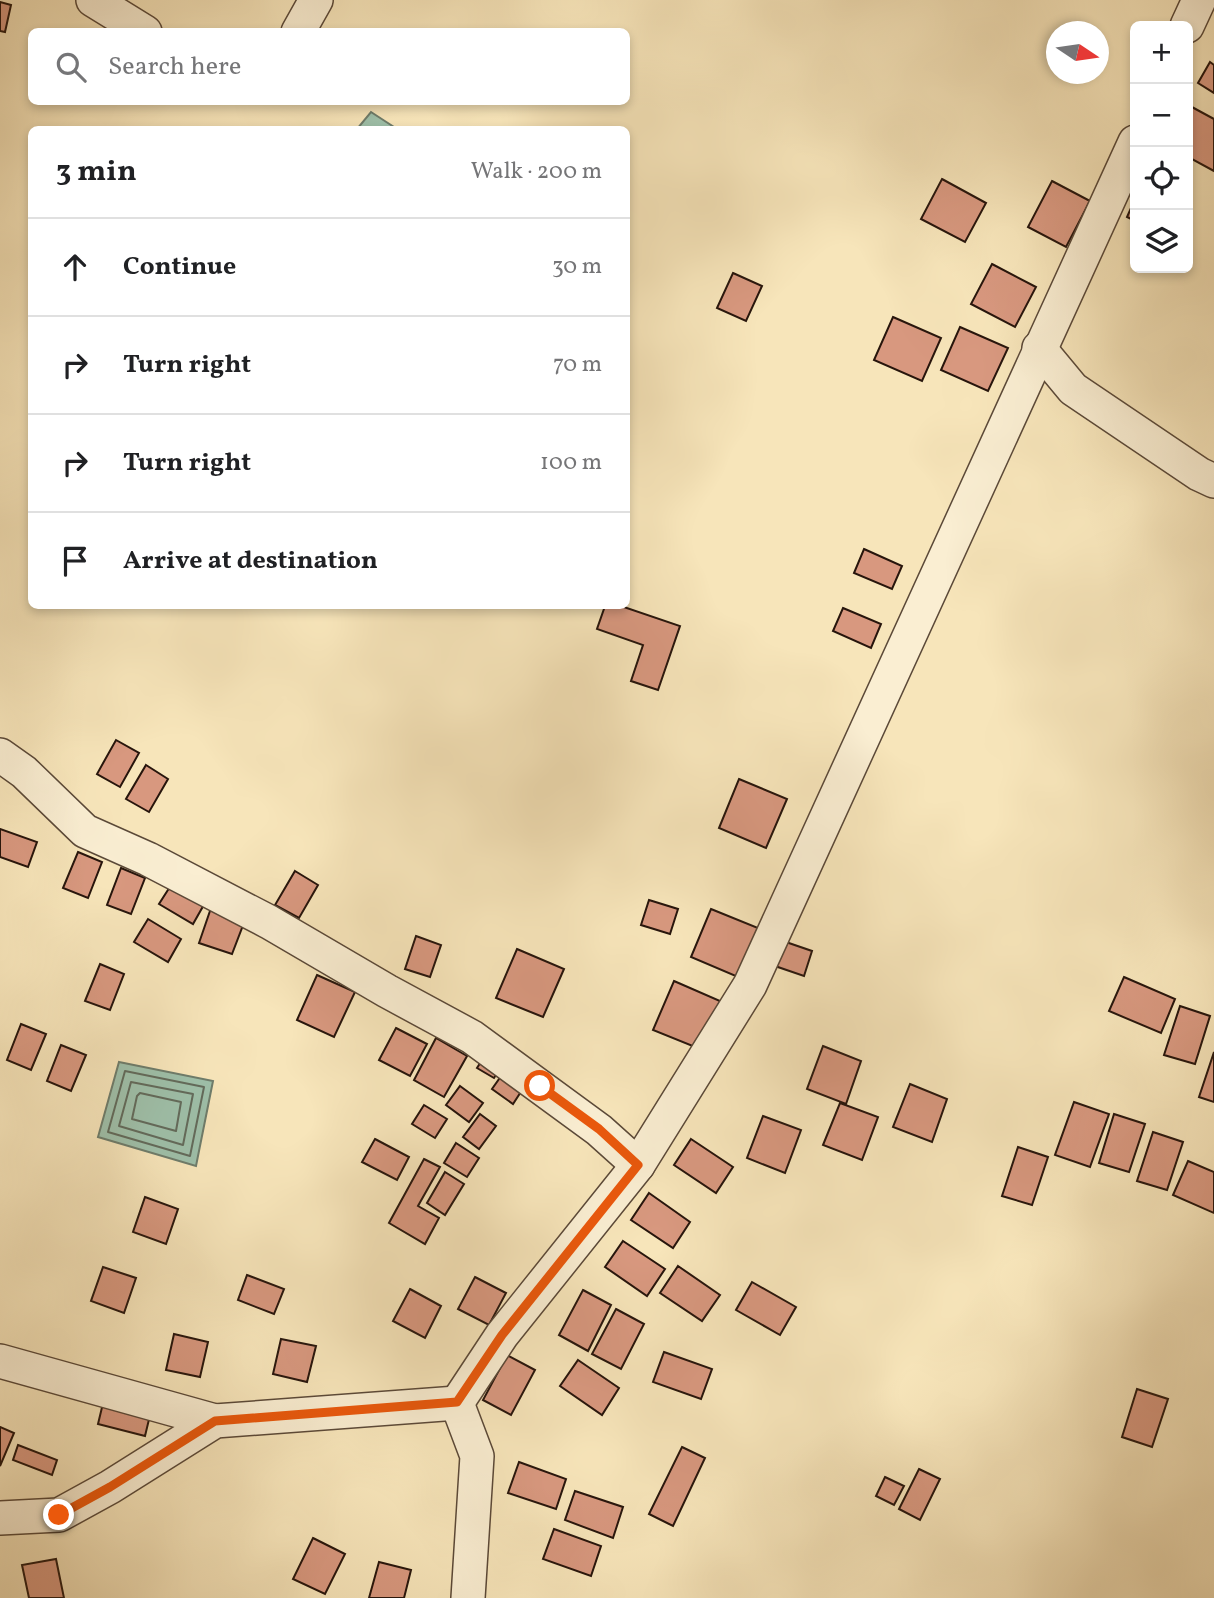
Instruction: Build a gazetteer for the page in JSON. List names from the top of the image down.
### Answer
{
  "north": "right",
  "page": {
    "map_buttons": ["+", "−"],
    "search": "Search here",
    "heading": ["3 min", "Walk · 200 m"],
    "list": [
      ["Continue", "30 m"],
      ["Turn right", "70 m"],
      ["Turn right", "100 m"],
      "Arrive at destination"
    ]
  }
}
